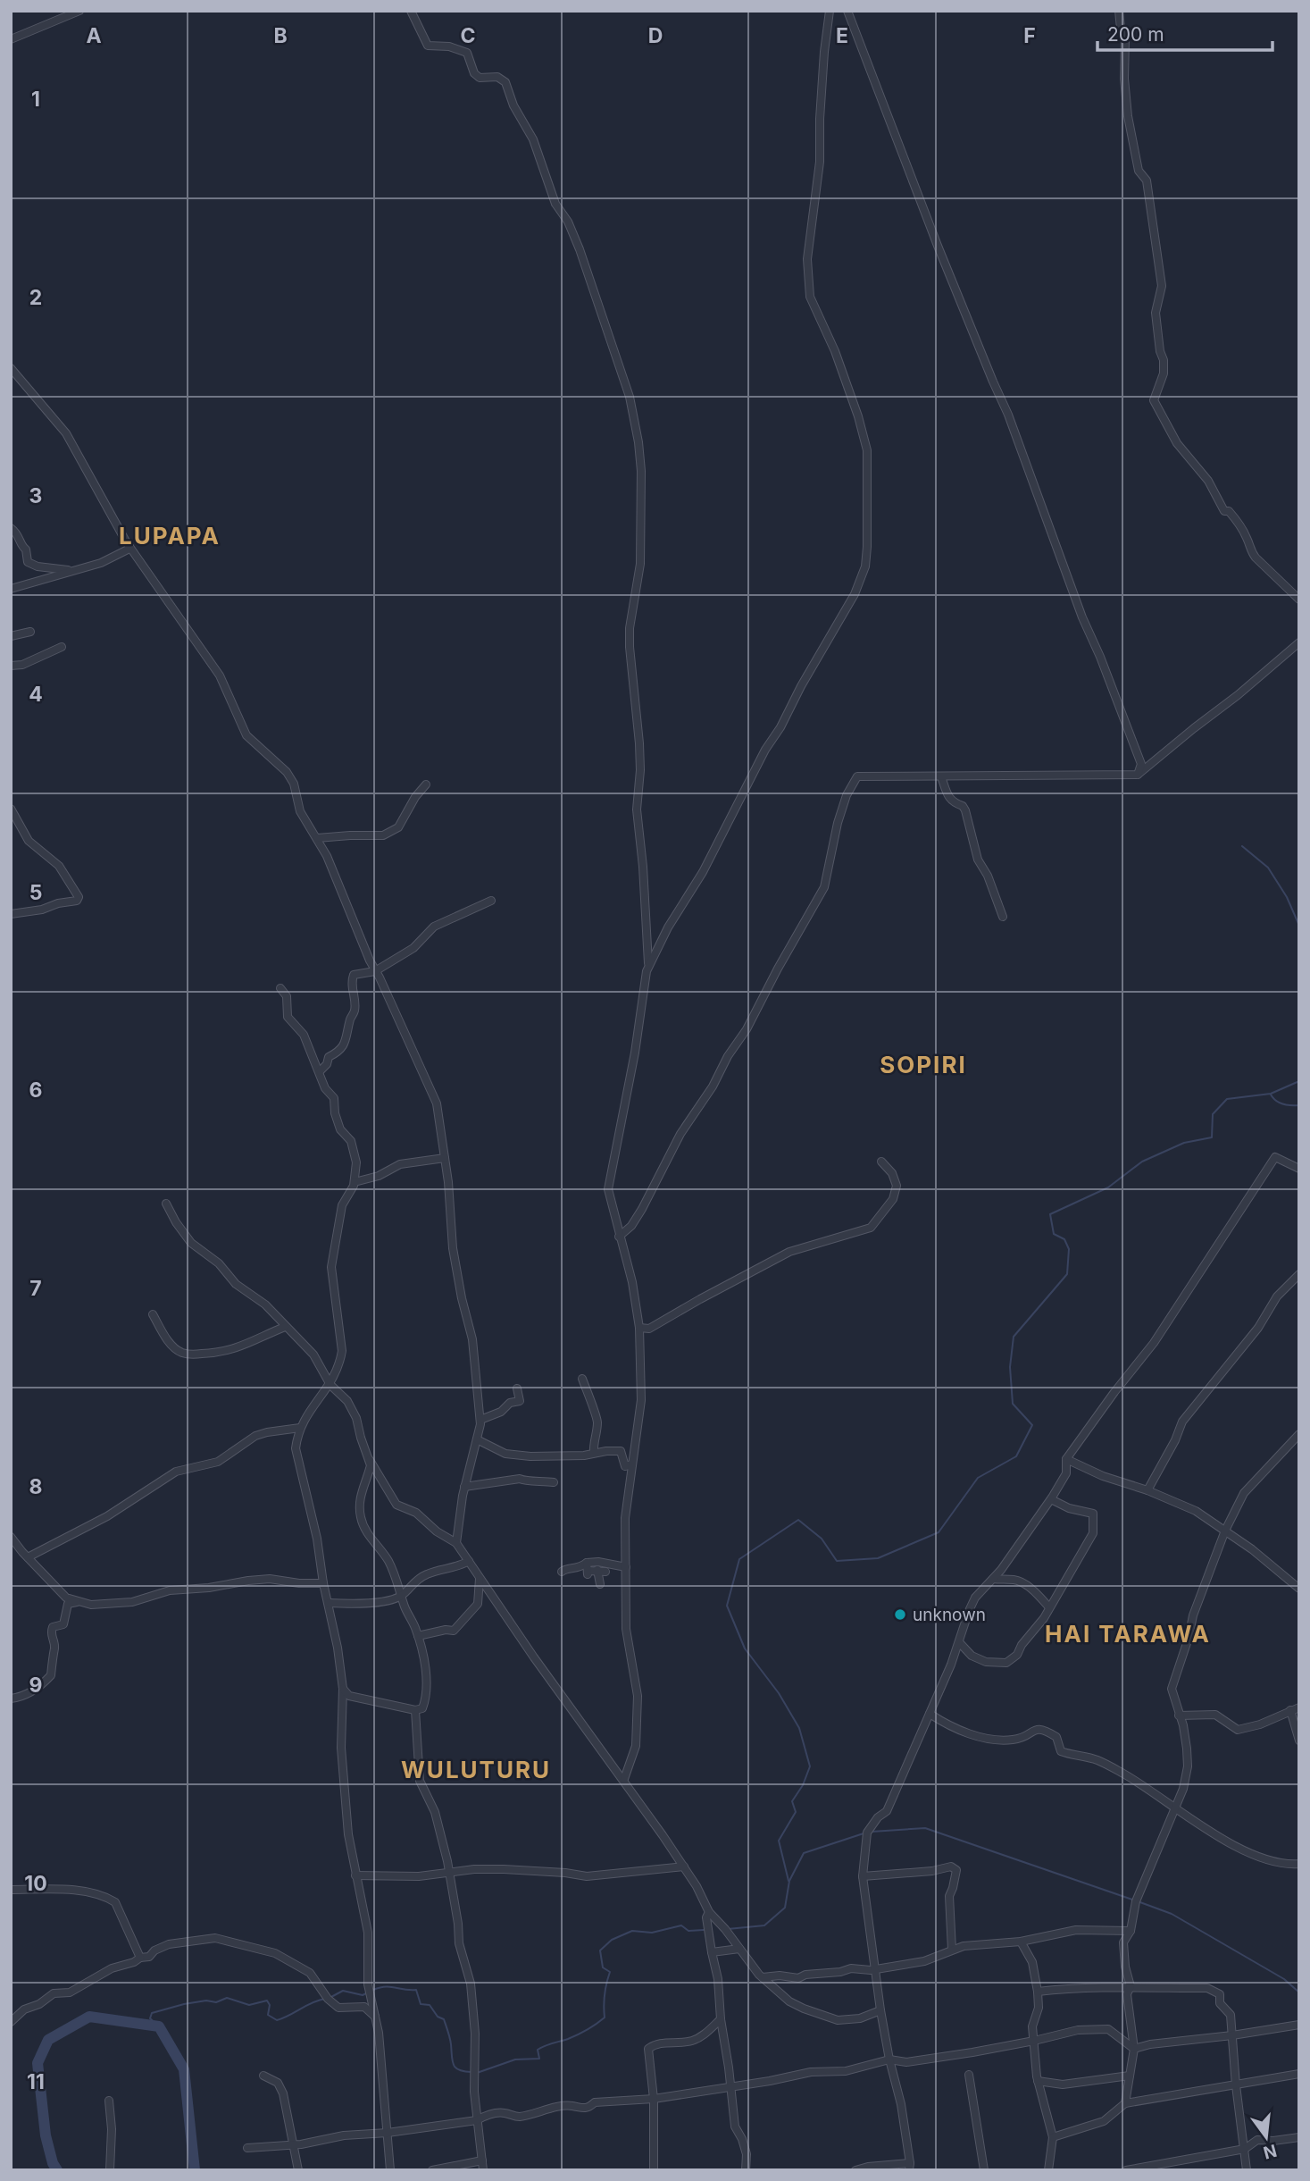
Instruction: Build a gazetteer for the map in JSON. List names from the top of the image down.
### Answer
{
  "districts": [
    "LUPAPA",
    "SOPIRI",
    "HAI TARAWA",
    "WULUTURU"
  ],
  "places": ["unknown"],
  "scale_bar": "200 m",
  "north": "bottom",
  "grid": {
    "columns": [
      "A",
      "B",
      "C",
      "D",
      "E",
      "F"
    ],
    "rows": [
      "1",
      "2",
      "3",
      "4",
      "5",
      "6",
      "7",
      "8",
      "9",
      "10",
      "11"
    ]
  }
}
